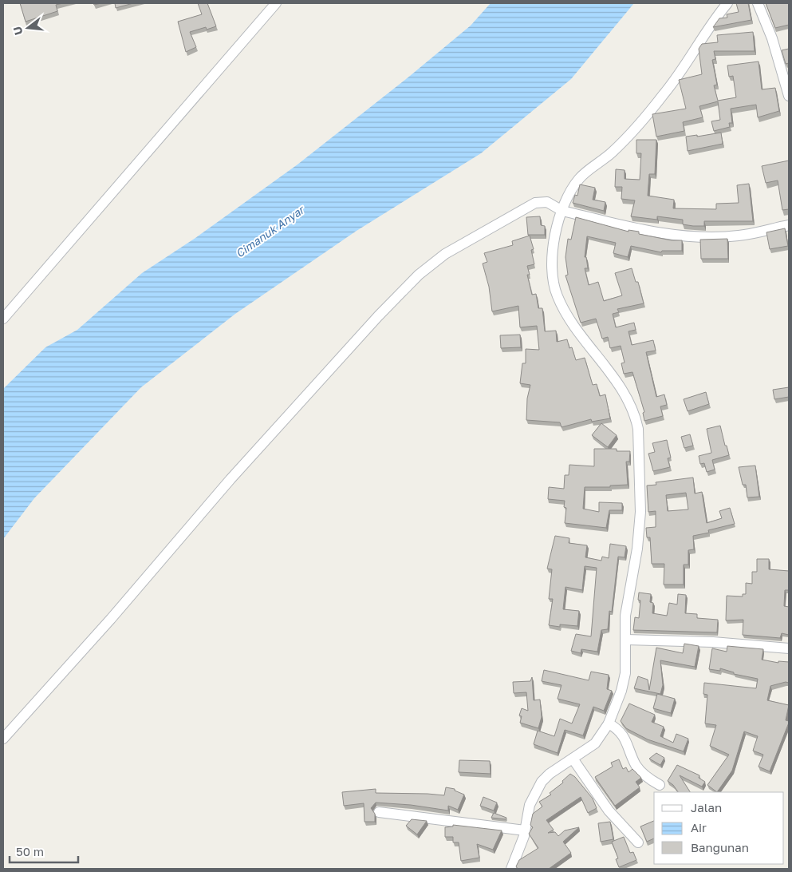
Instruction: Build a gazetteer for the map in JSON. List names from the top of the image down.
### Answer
{
  "water": ["Cimanuk Anyar"],
  "legend": ["Jalan", "Air", "Bangunan"],
  "scale_bar": "50 m",
  "north": "left"
}
